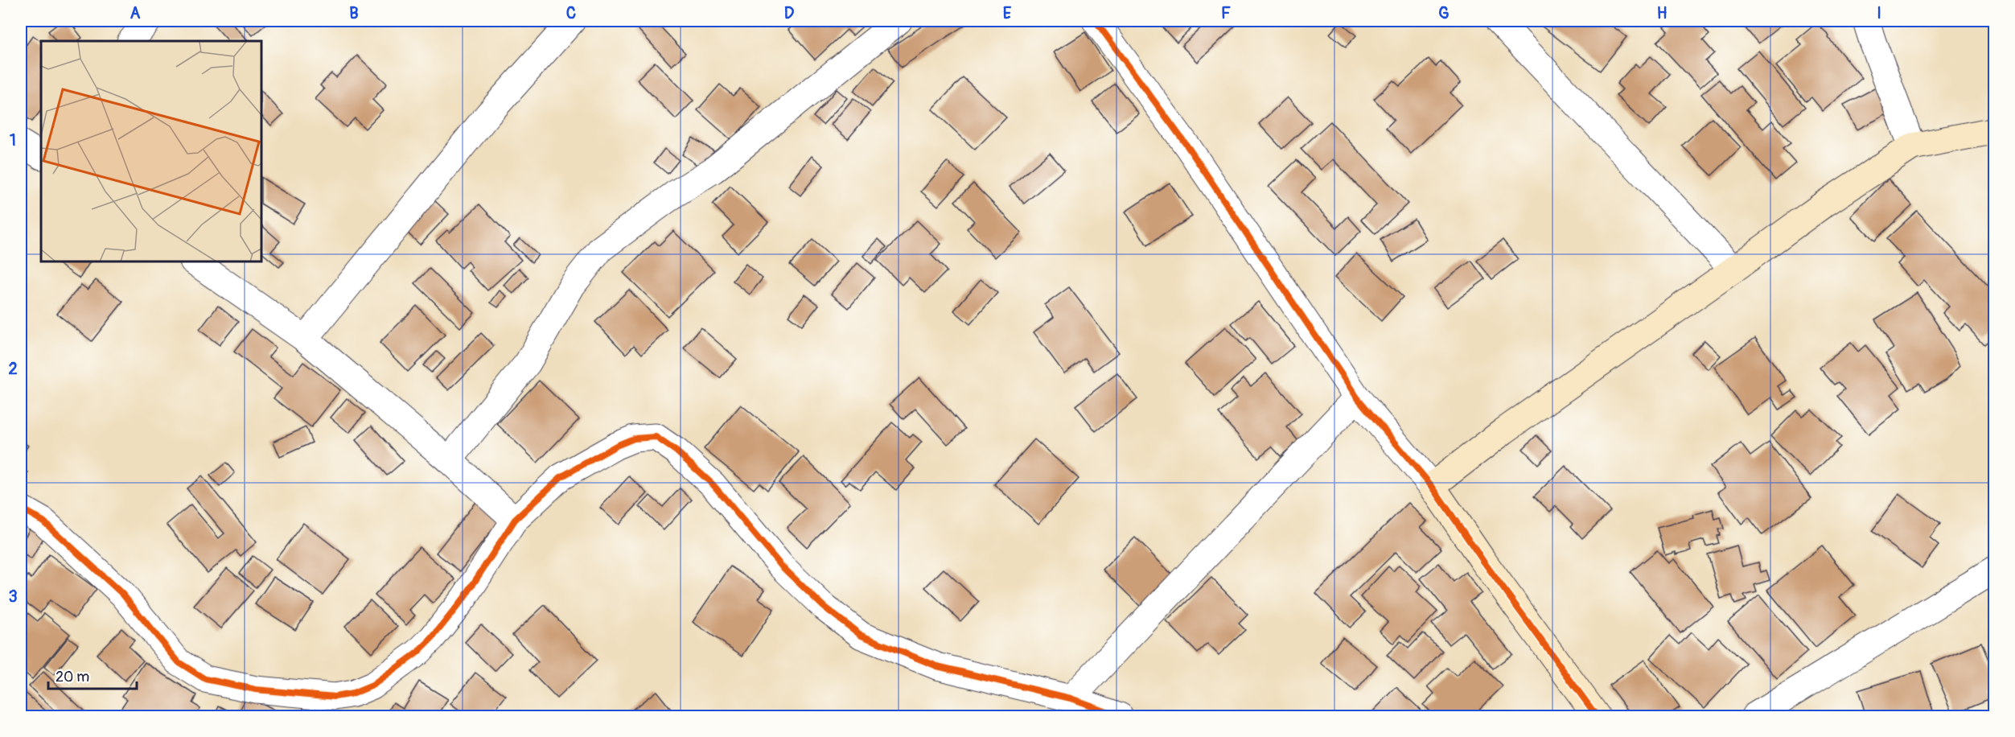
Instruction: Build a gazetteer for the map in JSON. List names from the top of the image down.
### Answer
{
  "scale_bar": "20 m",
  "grid": {
    "columns": [
      "A",
      "B",
      "C",
      "D",
      "E",
      "F",
      "G",
      "H",
      "I"
    ],
    "rows": ["1", "2", "3"]
  }
}
